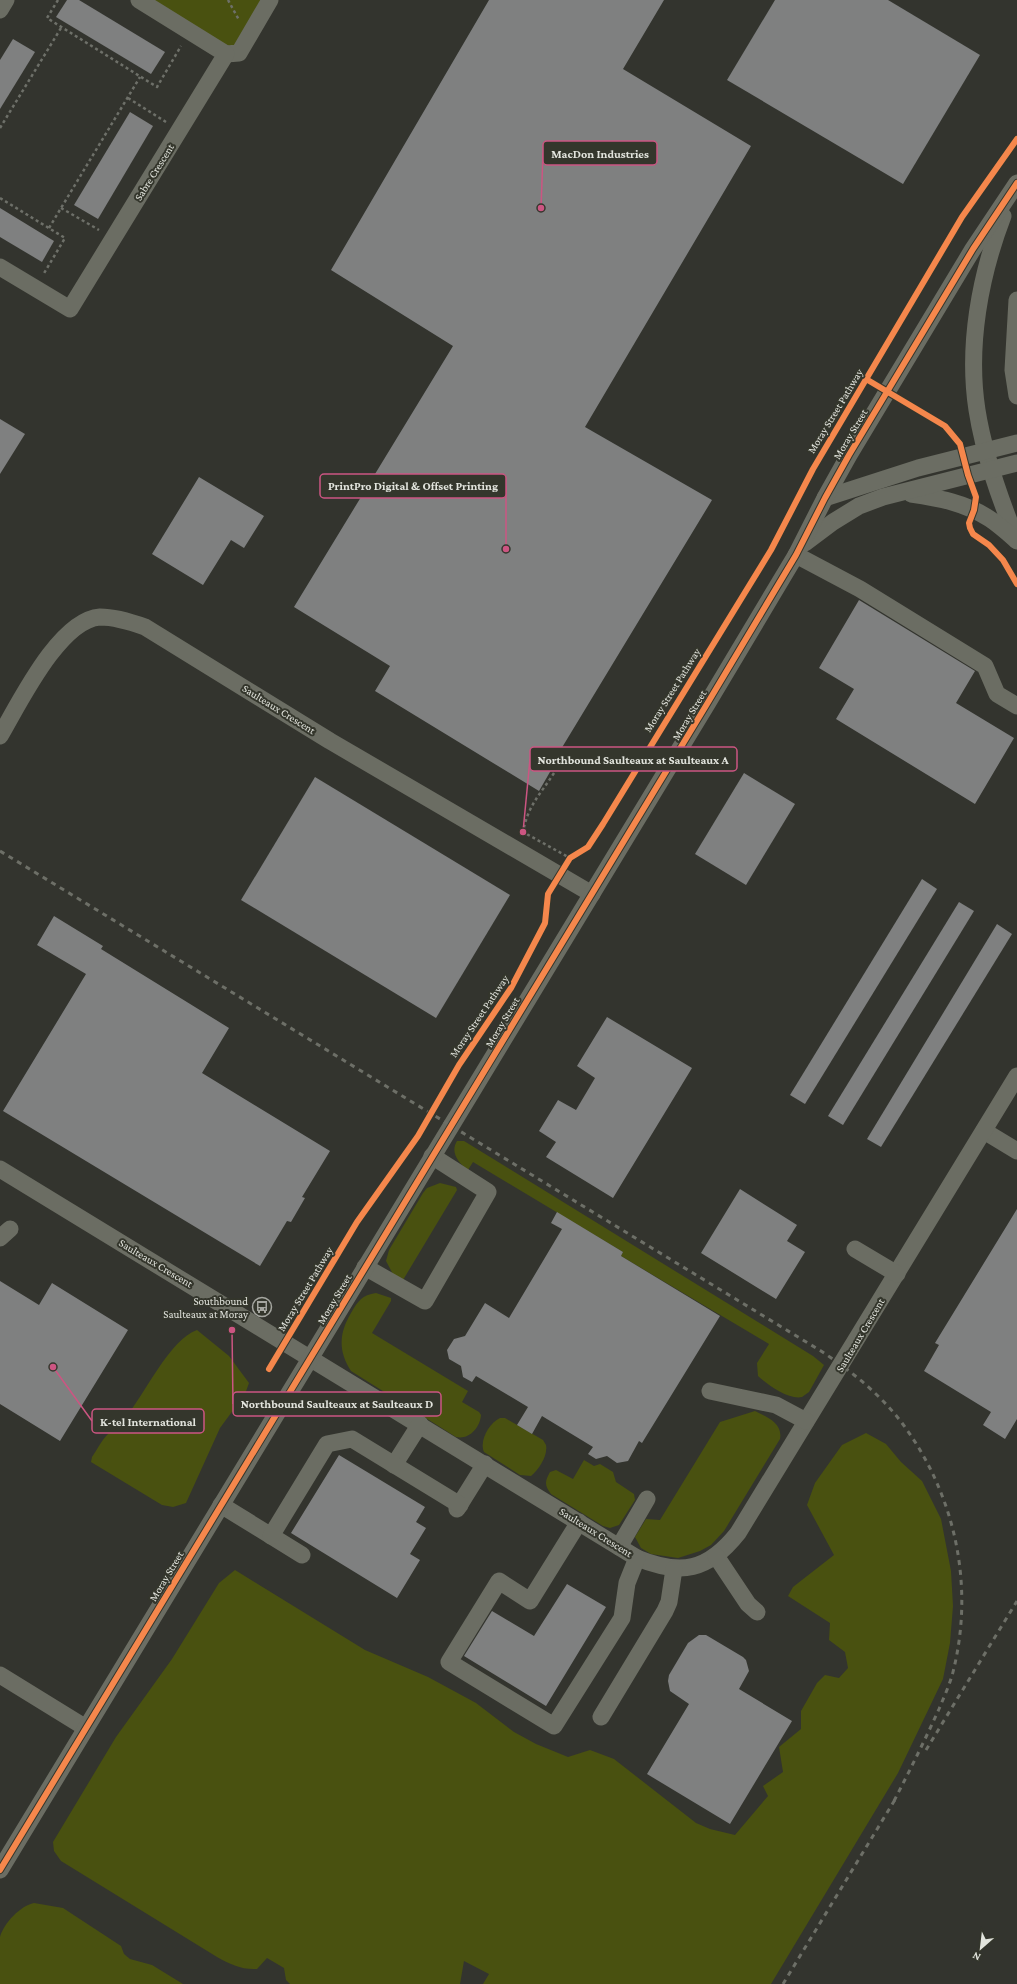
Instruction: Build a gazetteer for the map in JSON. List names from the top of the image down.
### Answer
{
  "streets": {
    "street": ["Sabre Crescent", "Moray Street", "Saulteaux Crescent"],
    "cycle path": ["Moray Street Pathway"]
  },
  "crossings": [
    ["Moray Street", "Saulteaux Crescent"]
  ],
  "places": {
    "other": [
      "MacDon Industries",
      "PrintPro Digital & Offset Printing",
      "Northbound Saulteaux at Saulteaux A",
      "Northbound Saulteaux at Saulteaux D",
      "K-tel International"
    ],
    "bus stop": ["Southbound Saulteaux at Moray"]
  },
  "north": "bottom left"
}
